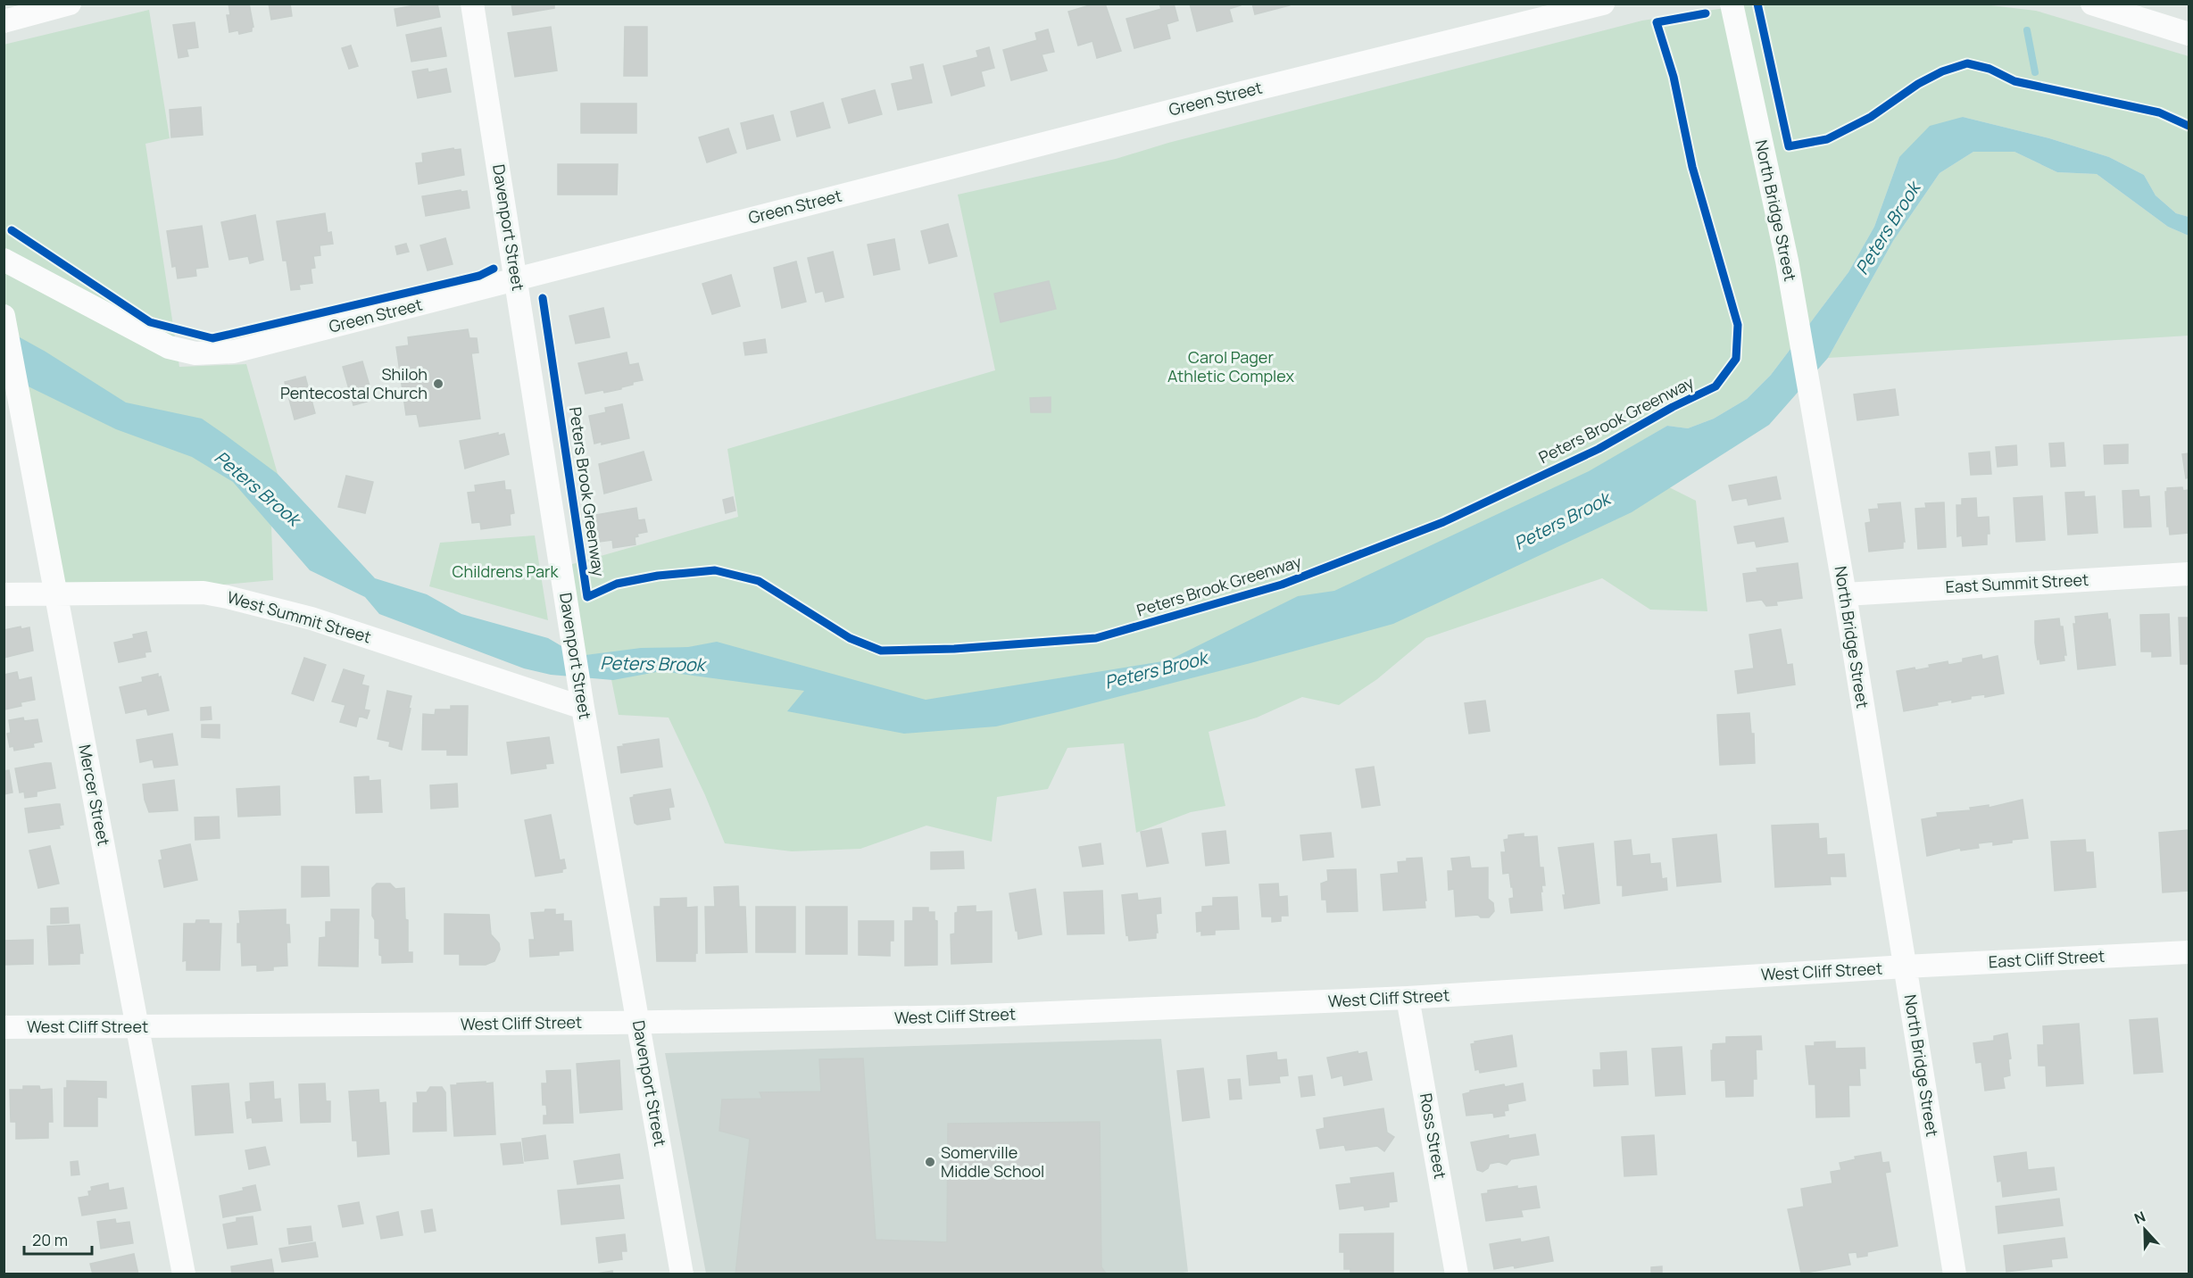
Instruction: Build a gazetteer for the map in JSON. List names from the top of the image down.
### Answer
{
  "streets": {
    "street": [
      "Green Street",
      "North Bridge Street",
      "Davenport Street",
      "East Summit Street",
      "West Summit Street",
      "Mercer Street",
      "East Cliff Street",
      "West Cliff Street",
      "Ross Street"
    ],
    "cycle path": ["Peters Brook Greenway"]
  },
  "crossings": [
    ["Green Street", "Davenport Street"],
    ["North Bridge Street", "East Summit Street"],
    ["North Bridge Street", "East Cliff Street"],
    ["North Bridge Street", "West Cliff Street"],
    ["Davenport Street", "West Summit Street"],
    ["Davenport Street", "West Cliff Street"],
    ["West Summit Street", "Mercer Street"],
    ["Mercer Street", "West Cliff Street"],
    ["East Cliff Street", "West Cliff Street"],
    ["West Cliff Street", "Ross Street"]
  ],
  "water": ["Peters Brook"],
  "parks": ["Carol Pager Athletic Complex", "Childrens Park"],
  "places": ["Shiloh Pentecostal Church", "Somerville Middle School"],
  "scale_bar": "20 m",
  "north": "top"
}
